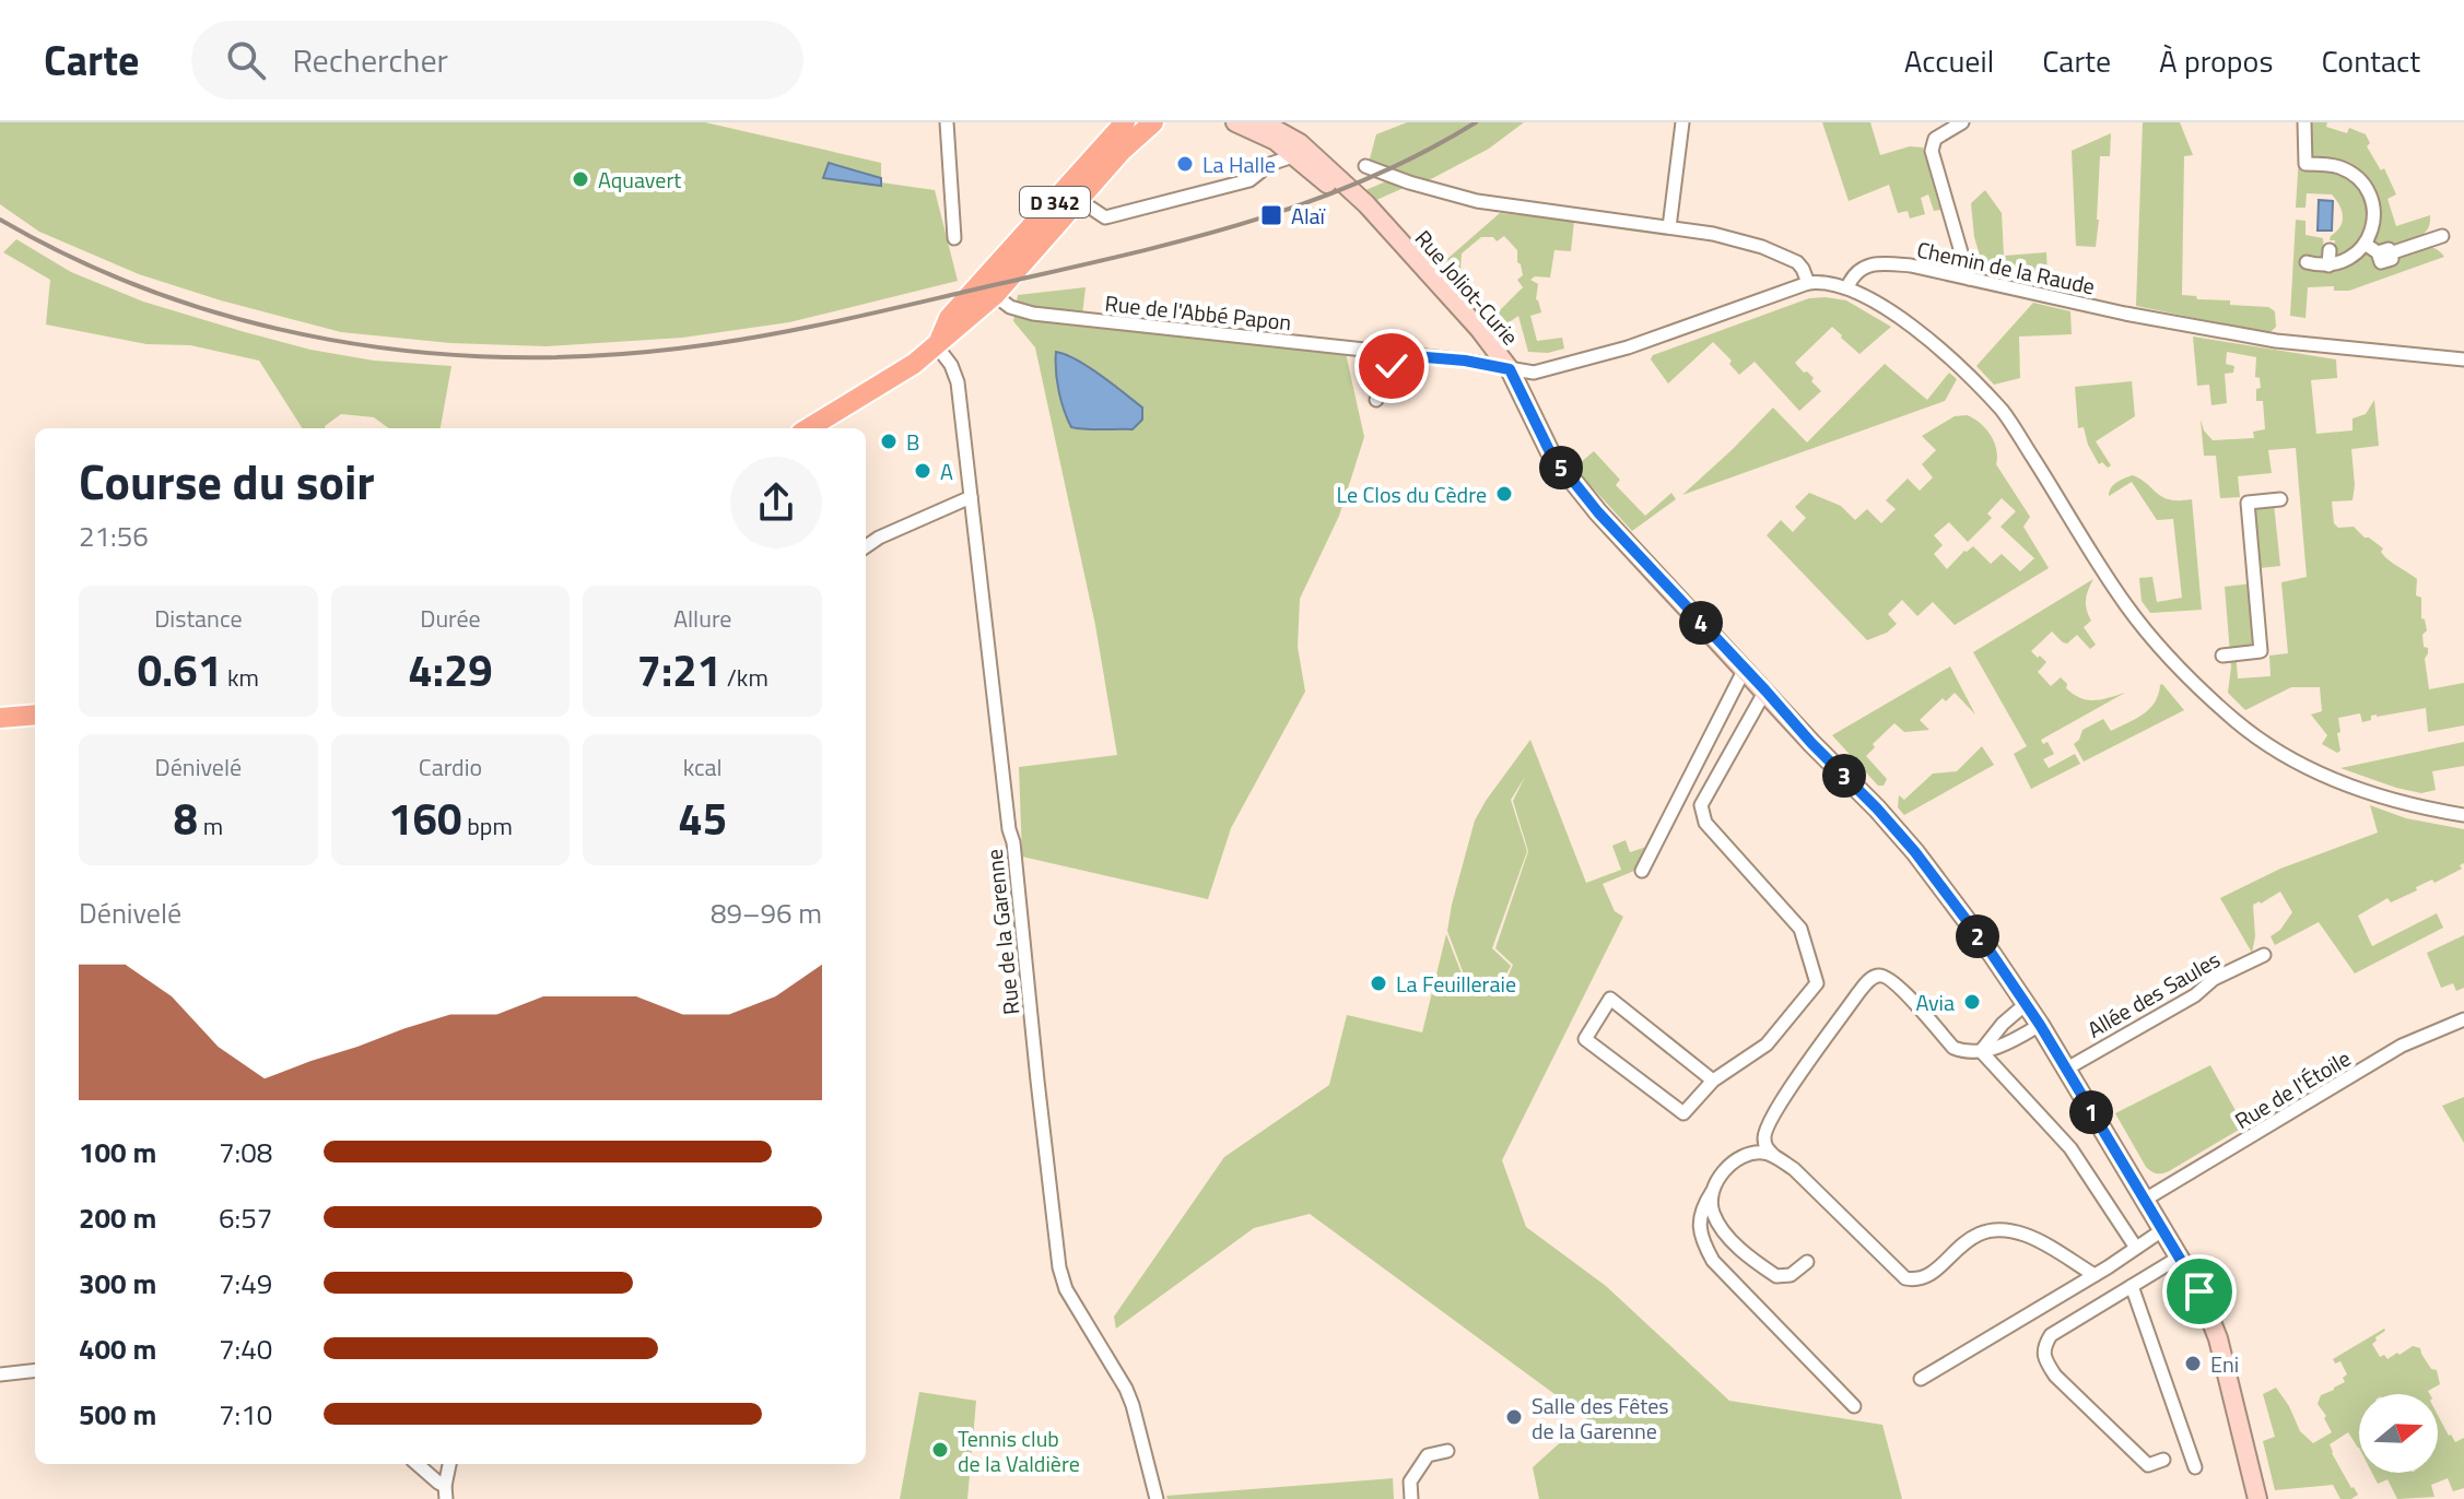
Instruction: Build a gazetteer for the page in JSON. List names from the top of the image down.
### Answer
{
  "streets": {
    "main road": ["D 342", "Rue Joliot-Curie"],
    "street": [
      "Chemin de la Raude",
      "Rue de l'Abbé Papon",
      "Rue de la Garenne",
      "Allée des Saules",
      "Rue de l'Étoile"
    ]
  },
  "crossings": [
    ["D 342", "Rue de l'Abbé Papon"],
    ["D 342", "Rue de la Garenne"],
    ["Rue Joliot-Curie", "Rue de l'Abbé Papon"],
    ["Rue Joliot-Curie", "Allée des Saules"],
    ["Rue Joliot-Curie", "Rue de l'Étoile"]
  ],
  "places": {
    "other": [
      "La Halle",
      "Aquavert",
      "B",
      "A",
      "Le Clos du Cèdre",
      "La Feuilleraie",
      "Avia",
      "Eni",
      "Salle des Fêtes de la Garenne",
      "Tennis club de la Valdière"
    ],
    "transit": ["Alaï"]
  },
  "north": "right",
  "page": {
    "header": "Carte",
    "search": "Rechercher",
    "nav": [
      "Accueil",
      "Carte",
      "À propos",
      "Contact"
    ],
    "heading": ["Course du soir", "21:56"],
    "pins": [
      "5",
      "4",
      "3",
      "2",
      "1"
    ],
    "stats": [
      ["Distance", "0.61 km"],
      ["Durée", "4:29"],
      ["Allure", "7:21 /km"],
      ["Dénivelé", "8 m"],
      ["Cardio", "160 bpm"],
      ["kcal", "45"]
    ],
    "chart": ["Dénivelé", "89–96 m"],
    "list": [
      {
        "name": "100 m",
        "note": "7:08"
      },
      {
        "name": "200 m",
        "note": "6:57"
      },
      {
        "name": "300 m",
        "note": "7:49"
      },
      {
        "name": "400 m",
        "note": "7:40"
      },
      {
        "name": "500 m",
        "note": "7:10"
      }
    ]
  }
}
